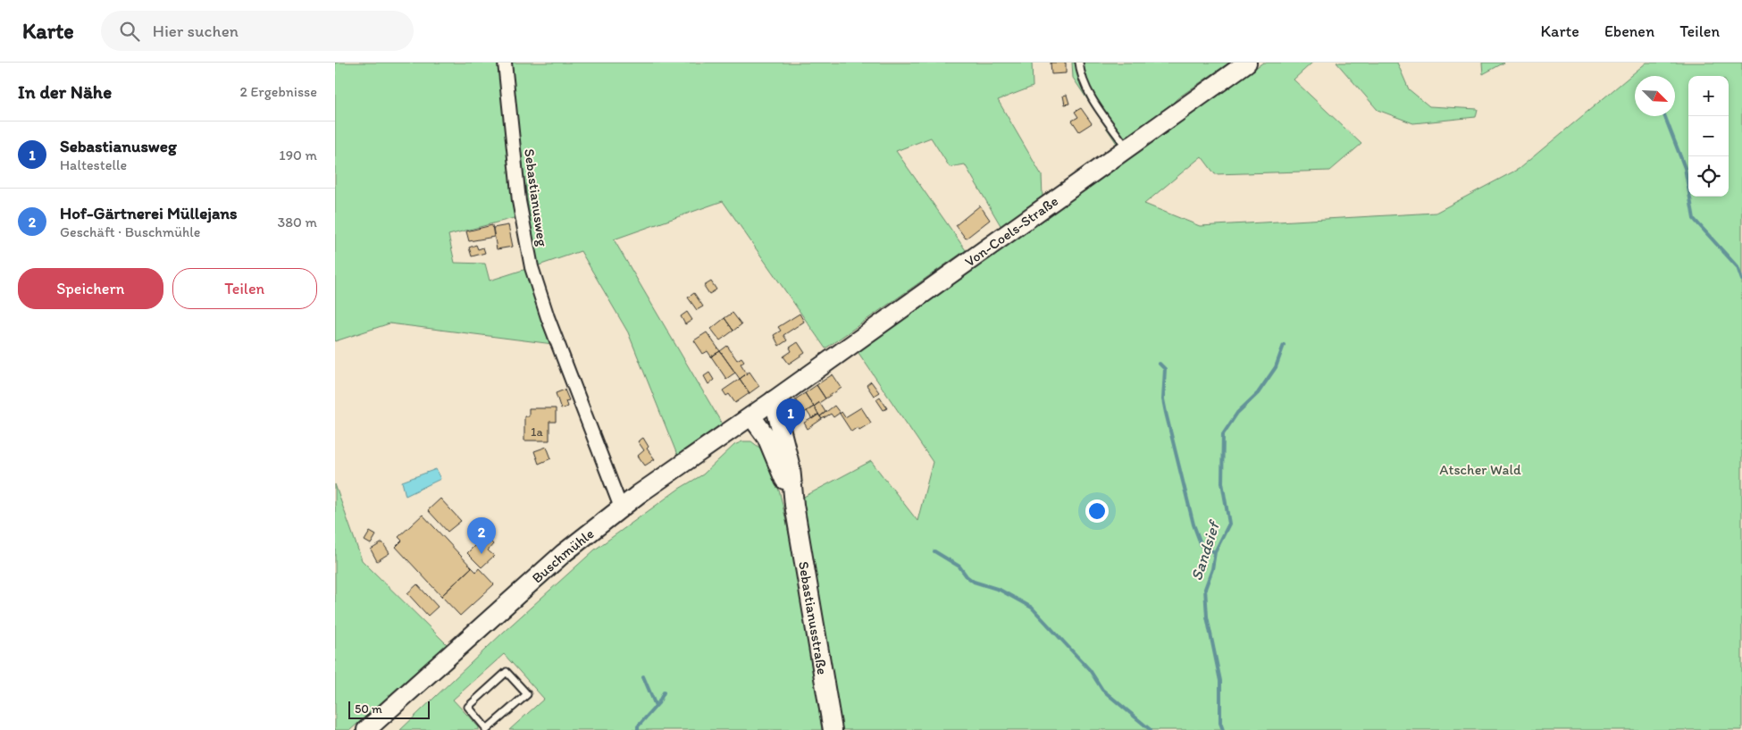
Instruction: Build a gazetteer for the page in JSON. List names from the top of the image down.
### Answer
{
  "streets": {
    "main road": ["Von-Coels-Straße", "Buschmühle", "Sebastianusstraße"],
    "street": ["Sebastianusweg"]
  },
  "crossings": [
    ["Sebastianusweg", "Buschmühle"],
    ["Von-Coels-Straße", "Buschmühle"],
    ["Von-Coels-Straße", "Sebastianusstraße"],
    ["Buschmühle", "Sebastianusstraße"]
  ],
  "water": ["Sandsief"],
  "parks": ["Atscher Wald"],
  "house_numbers": ["1a"],
  "scale_bar": "50 m",
  "north": "bottom right",
  "page": {
    "header": "Karte",
    "search": "Hier suchen",
    "nav": ["Karte", "Ebenen", "Teilen"],
    "heading": ["In der Nähe", "2 Ergebnisse"],
    "map_buttons": ["+", "−"],
    "list": [
      {
        "mark": "1",
        "name": "Sebastianusweg",
        "note": "Haltestelle",
        "value": "190 m"
      },
      {
        "mark": "2",
        "name": "Hof-Gärtnerei Müllejans",
        "note": "Geschäft · Buschmühle",
        "value": "380 m"
      }
    ],
    "buttons": ["Speichern", "Teilen"],
    "pins": ["1", "2"],
    "scale": "50 m"
  }
}
